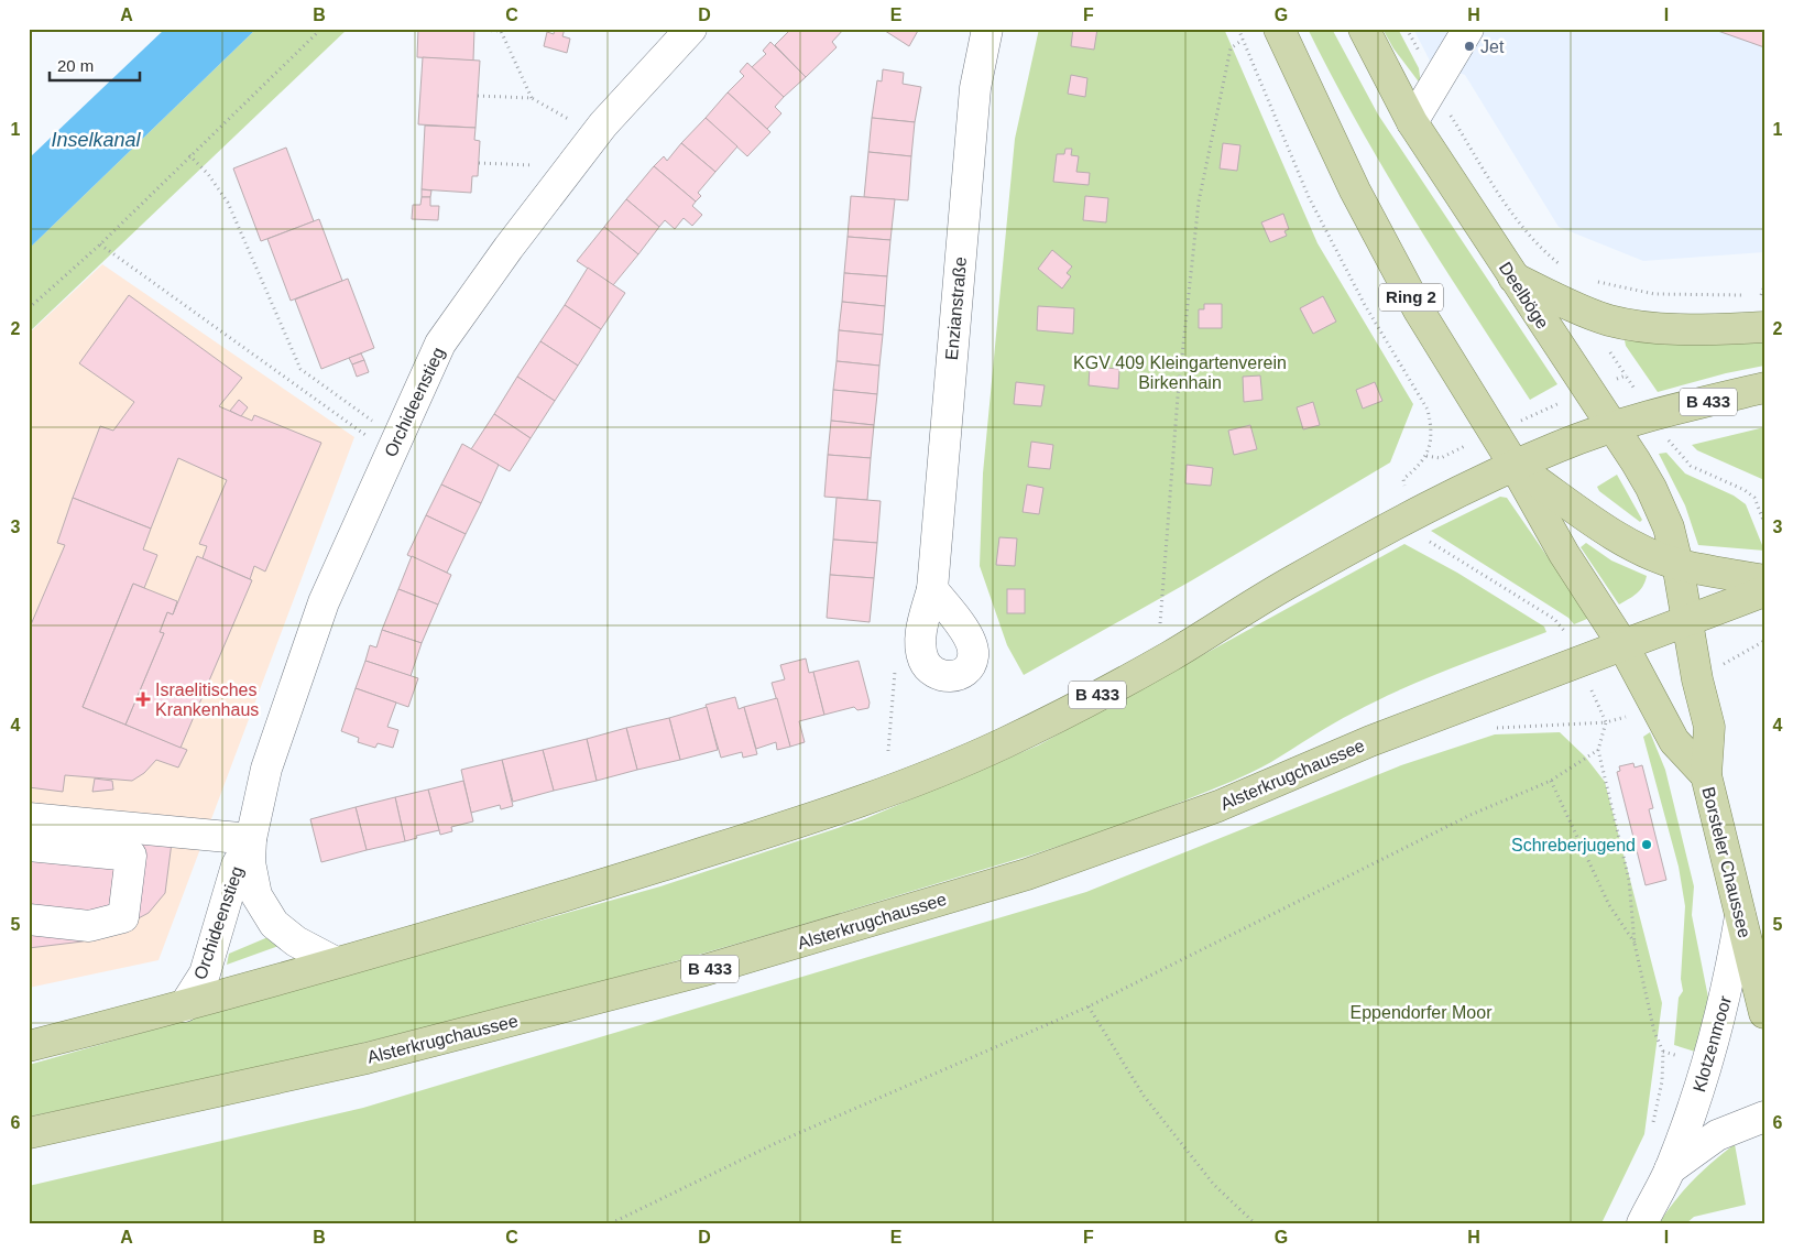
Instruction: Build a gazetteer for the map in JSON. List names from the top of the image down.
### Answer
{
  "streets": {
    "main road": [
      "Deelböge",
      "Ring 2",
      "B 433",
      "Alsterkrugchaussee",
      "Borsteler Chaussee"
    ],
    "street": ["Enzianstraße", "Orchideenstieg", "Klotzenmoor"]
  },
  "crossings": [
    ["Deelböge", "Ring 2"],
    ["Deelböge", "B 433"],
    ["Deelböge", "Alsterkrugchaussee"],
    ["Deelböge", "Borsteler Chaussee"],
    ["Ring 2", "B 433"],
    ["Orchideenstieg", "B 433"],
    ["B 433", "Alsterkrugchaussee"],
    ["B 433", "Borsteler Chaussee"],
    ["Alsterkrugchaussee", "Borsteler Chaussee"],
    ["Borsteler Chaussee", "Klotzenmoor"]
  ],
  "water": ["Inselkanal"],
  "parks": ["KGV 409 Kleingartenverein Birkenhain", "Eppendorfer Moor"],
  "places": {
    "other": ["Jet", "Schreberjugend"],
    "health": ["Israelitisches Krankenhaus"]
  },
  "scale_bar": "20 m",
  "grid": {
    "columns": [
      "A",
      "B",
      "C",
      "D",
      "E",
      "F",
      "G",
      "H",
      "I"
    ],
    "rows": [
      "1",
      "2",
      "3",
      "4",
      "5",
      "6"
    ]
  }
}
